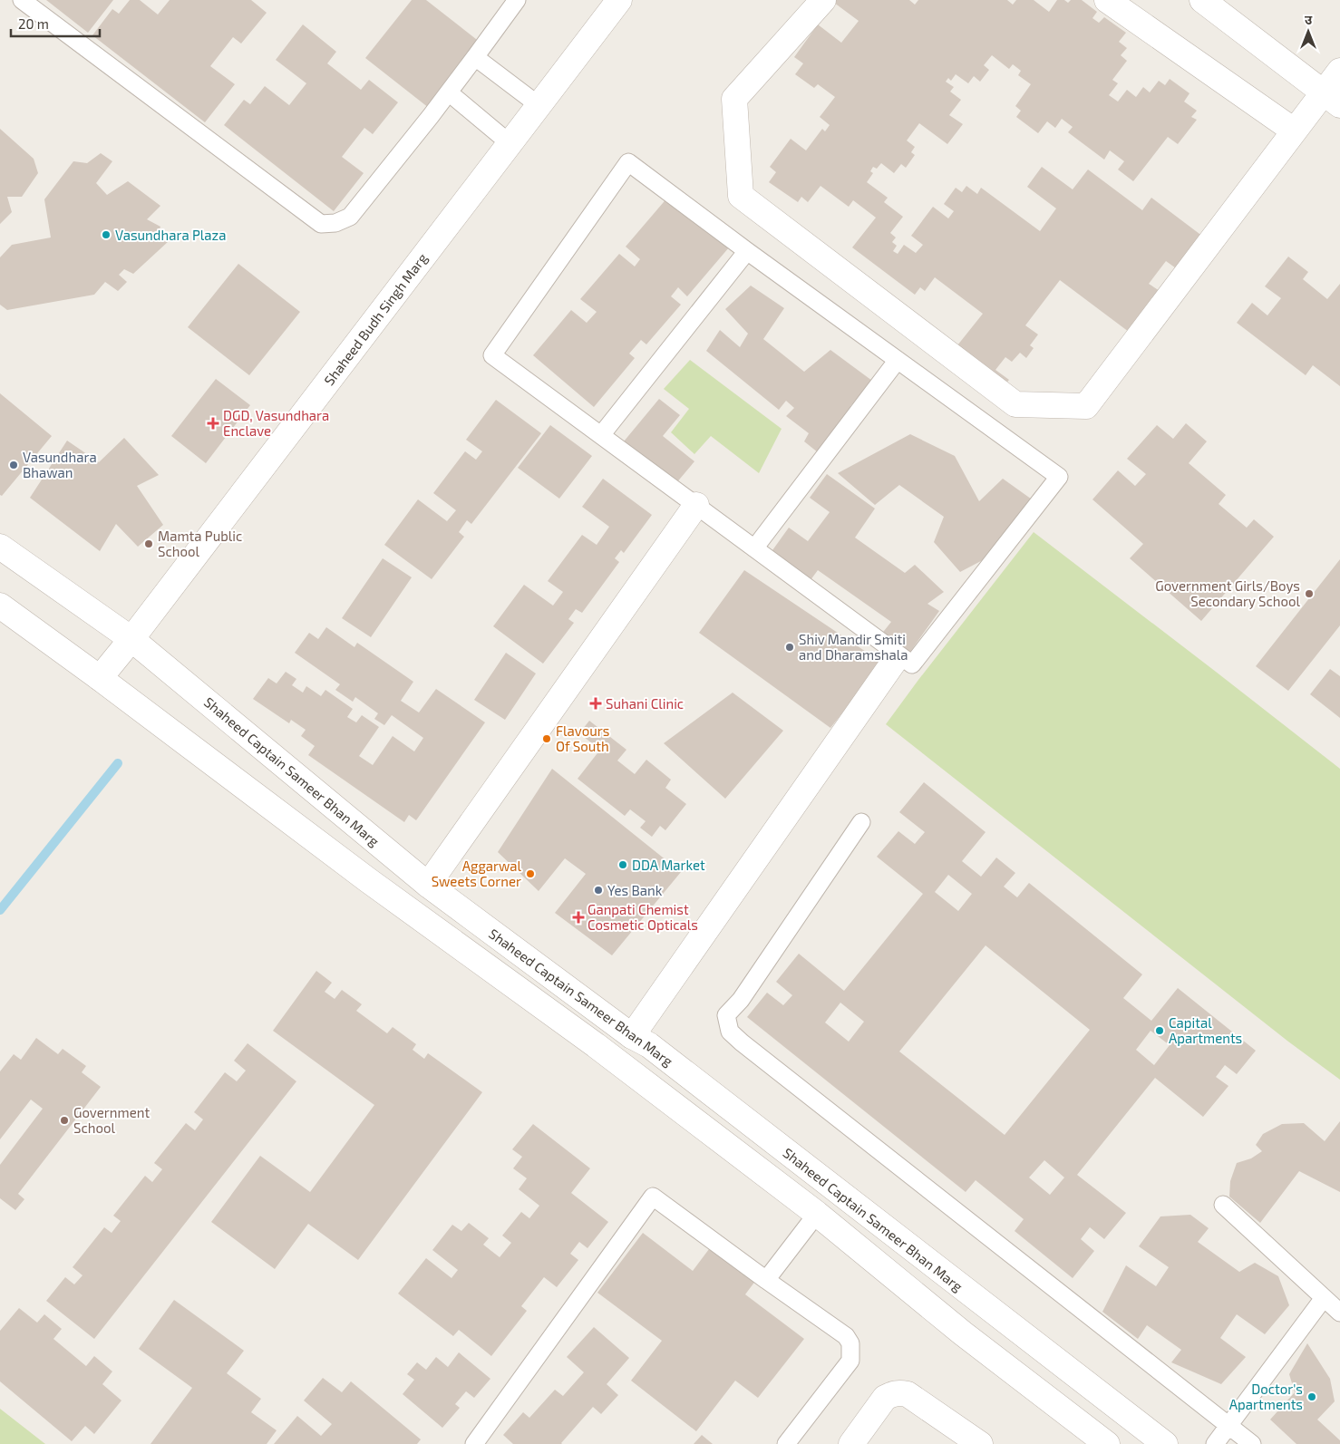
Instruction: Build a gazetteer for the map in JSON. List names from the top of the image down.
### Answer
{
  "streets": {
    "street": ["Shaheed Budh Singh Marg", "Shaheed Captain Sameer Bhan Marg"]
  },
  "crossings": [
    ["Shaheed Budh Singh Marg", "Shaheed Captain Sameer Bhan Marg"]
  ],
  "places": {
    "other": [
      "Vasundhara Plaza",
      "Vasundhara Bhawan",
      "Mamta Public School",
      "Government Girls/Boys Secondary School",
      "Shiv Mandir Smiti and Dharamshala",
      "Flavours Of South",
      "DDA Market",
      "Aggarwal Sweets Corner",
      "Yes Bank",
      "Capital Apartments",
      "Government School",
      "Doctor's Apartments"
    ],
    "health": ["DGD, Vasundhara Enclave", "Suhani Clinic", "Ganpati Chemist Cosmetic Opticals"]
  },
  "scale_bar": "20 m",
  "north": "top"
}
